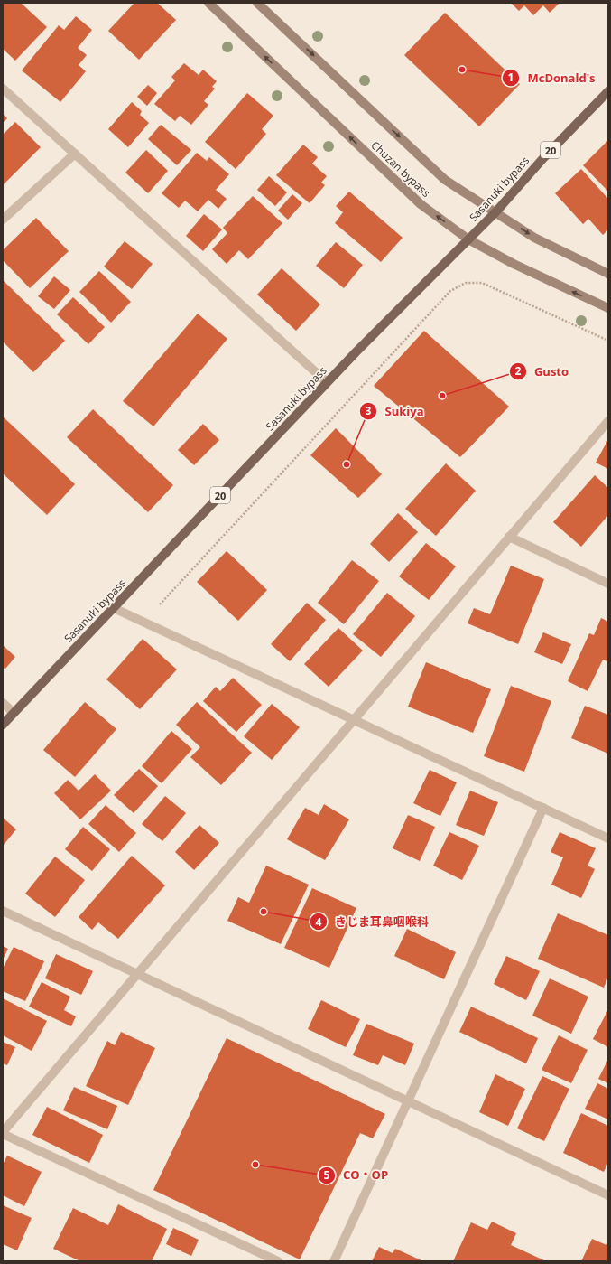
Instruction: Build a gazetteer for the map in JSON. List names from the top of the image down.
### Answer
{
  "streets": {
    "main road": ["20", "Sasanuki bypass"],
    "street": ["Chuzan bypass"]
  },
  "crossings": [
    ["Chuzan bypass", "Sasanuki bypass"]
  ],
  "places": [
    "McDonald's",
    "Gusto",
    "Sukiya",
    "きじま耳鼻咽喉科",
    "CO・OP"
  ]
}
